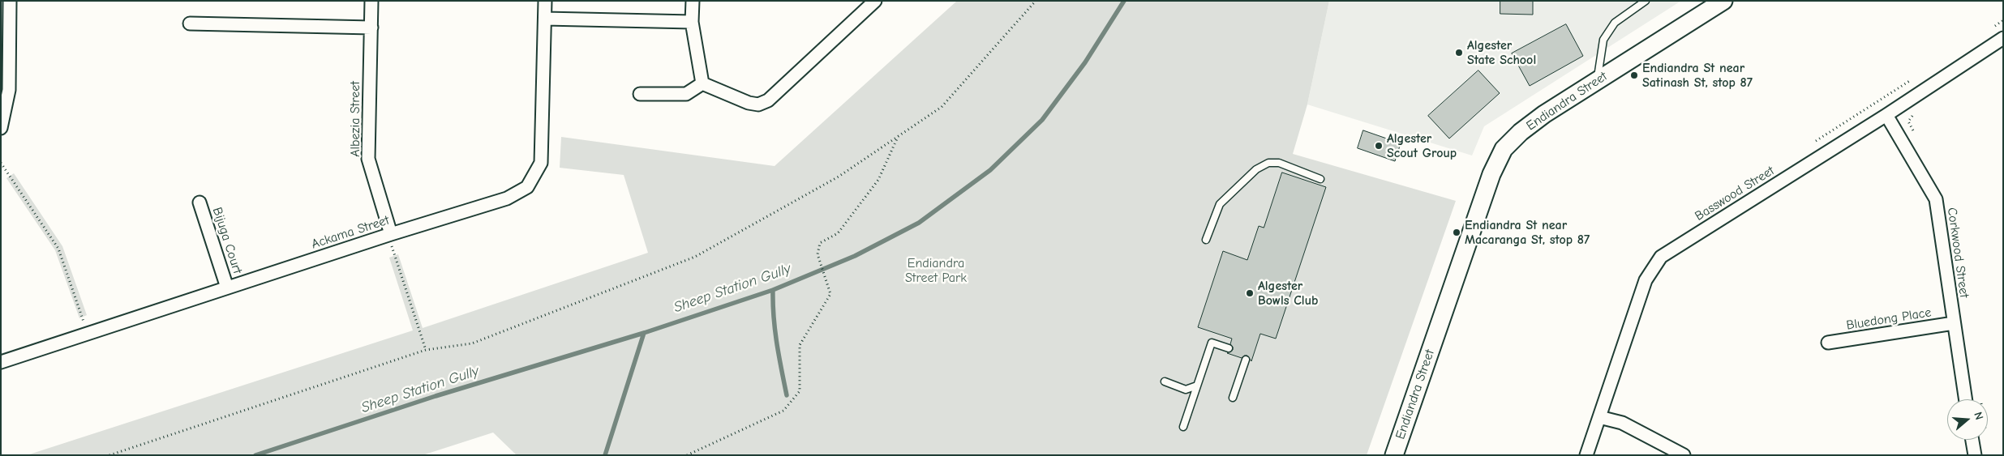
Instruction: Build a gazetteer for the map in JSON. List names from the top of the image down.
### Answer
{
  "streets": {
    "street": [
      "Endiandra Street",
      "Albezia Street",
      "Basswood Street",
      "Ackama Street",
      "Bijuga Court",
      "Corkwood Street",
      "Bluedong Place"
    ]
  },
  "crossings": [
    ["Albezia Street", "Ackama Street"],
    ["Basswood Street", "Corkwood Street"],
    ["Ackama Street", "Bijuga Court"],
    ["Corkwood Street", "Bluedong Place"]
  ],
  "water": ["Sheep Station Gully"],
  "parks": ["Endiandra Street Park"],
  "places": [
    "Algester State School",
    "Endiandra St near Satinash St, stop 87",
    "Algester Scout Group",
    "Endiandra St near Macaranga St, stop 87",
    "Algester Bowls Club"
  ],
  "north": "right"
}
